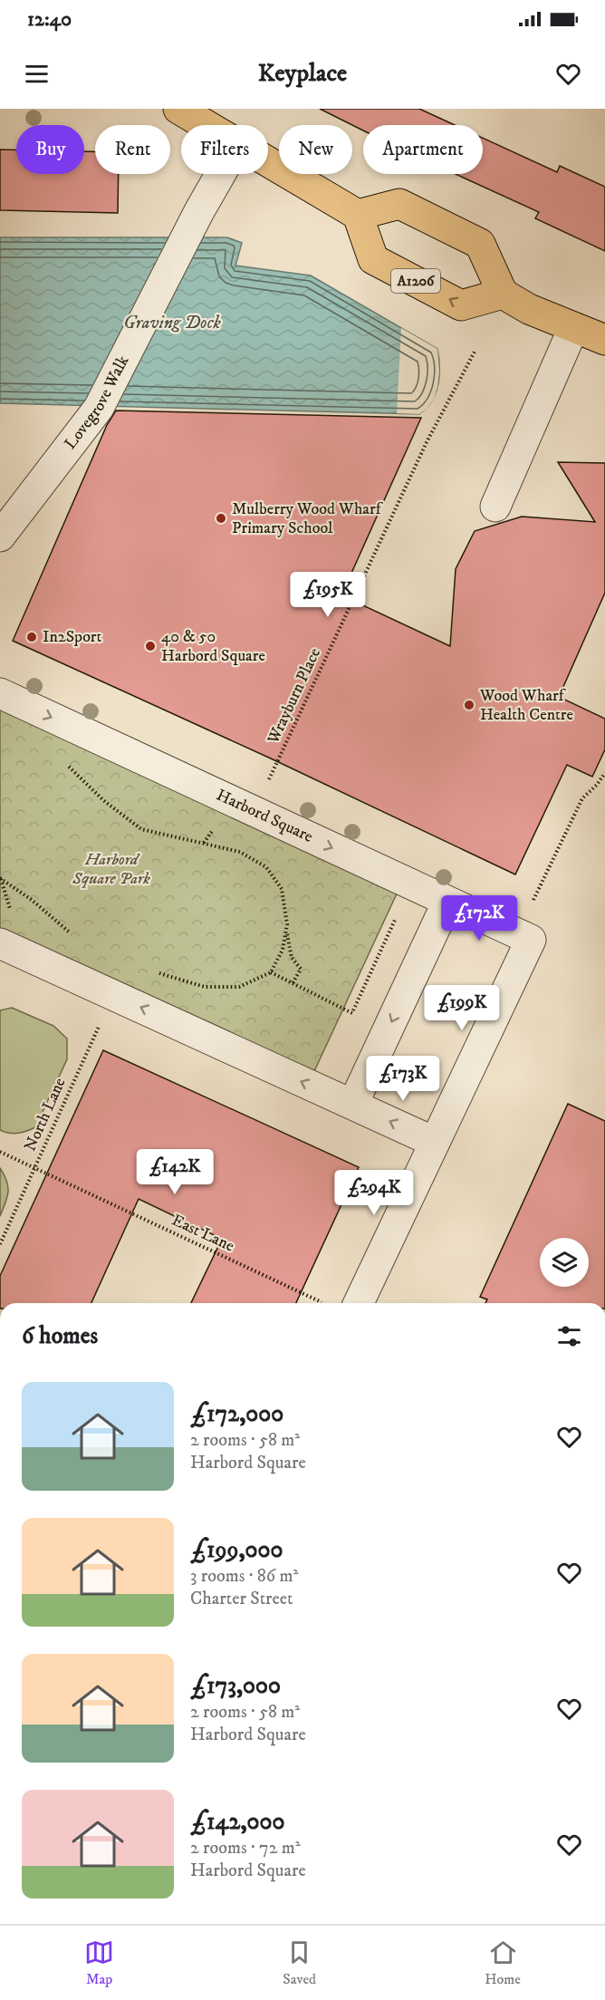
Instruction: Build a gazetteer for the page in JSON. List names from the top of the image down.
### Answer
{
  "streets": {
    "main road": ["A1206"],
    "street": ["Lovegrove Walk", "Harbord Square"],
    "path": ["Wrayburn Place", "North Lane", "East Lane"]
  },
  "crossings": [
    ["Wrayburn Place", "Harbord Square"],
    ["North Lane", "East Lane"]
  ],
  "water": ["Graving Dock"],
  "parks": ["Harbord Square Park"],
  "places": [
    "Mulberry Wood Wharf Primary School",
    "In2Sport",
    "40 & 50 Harbord Square",
    "Wood Wharf Health Centre"
  ],
  "page": {
    "status": "12:40",
    "header": "Keyplace",
    "chip": [
      "Buy",
      "Rent",
      "Filters",
      "New",
      "Apartment"
    ],
    "price": [
      "£195K",
      "£172K",
      "£199K",
      "£173K",
      "£142K",
      "£294K"
    ],
    "heading": "6 homes",
    "list": [
      {
        "name": "£172,000",
        "note": "2 rooms · 58 m² · Harbord Square"
      },
      {
        "name": "£199,000",
        "note": "3 rooms · 86 m² · Charter Street"
      },
      {
        "name": "£173,000",
        "note": "2 rooms · 58 m² · Harbord Square"
      },
      {
        "name": "£142,000",
        "note": "2 rooms · 72 m² · Harbord Square"
      }
    ],
    "tabs": ["Map", "Saved", "Home"]
  }
}
